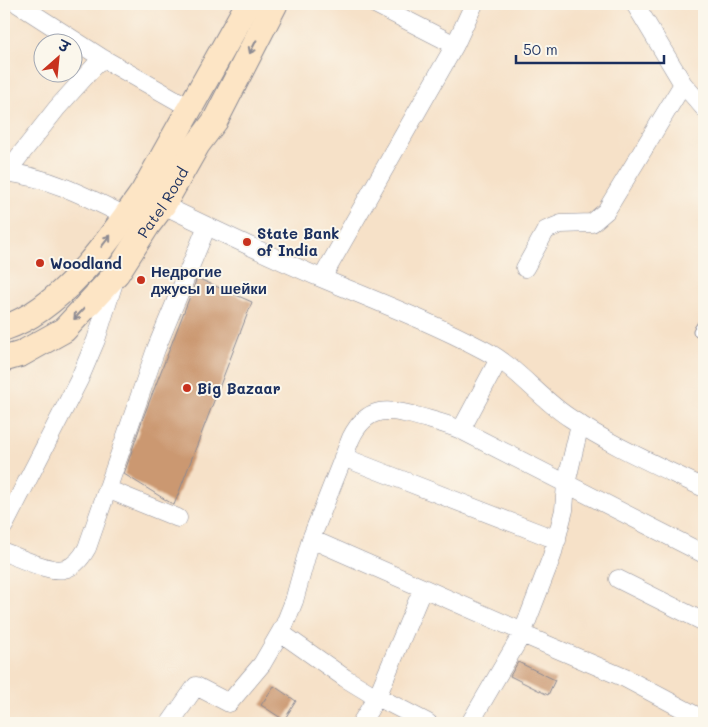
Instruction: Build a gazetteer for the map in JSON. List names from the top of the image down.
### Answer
{
  "streets": {
    "street": ["Patel Road"]
  },
  "places": [
    "State Bank of India",
    "Woodland",
    "Недрогие джусы и шейки",
    "Big Bazaar"
  ],
  "scale_bar": "50 m",
  "north": "top right"
}
